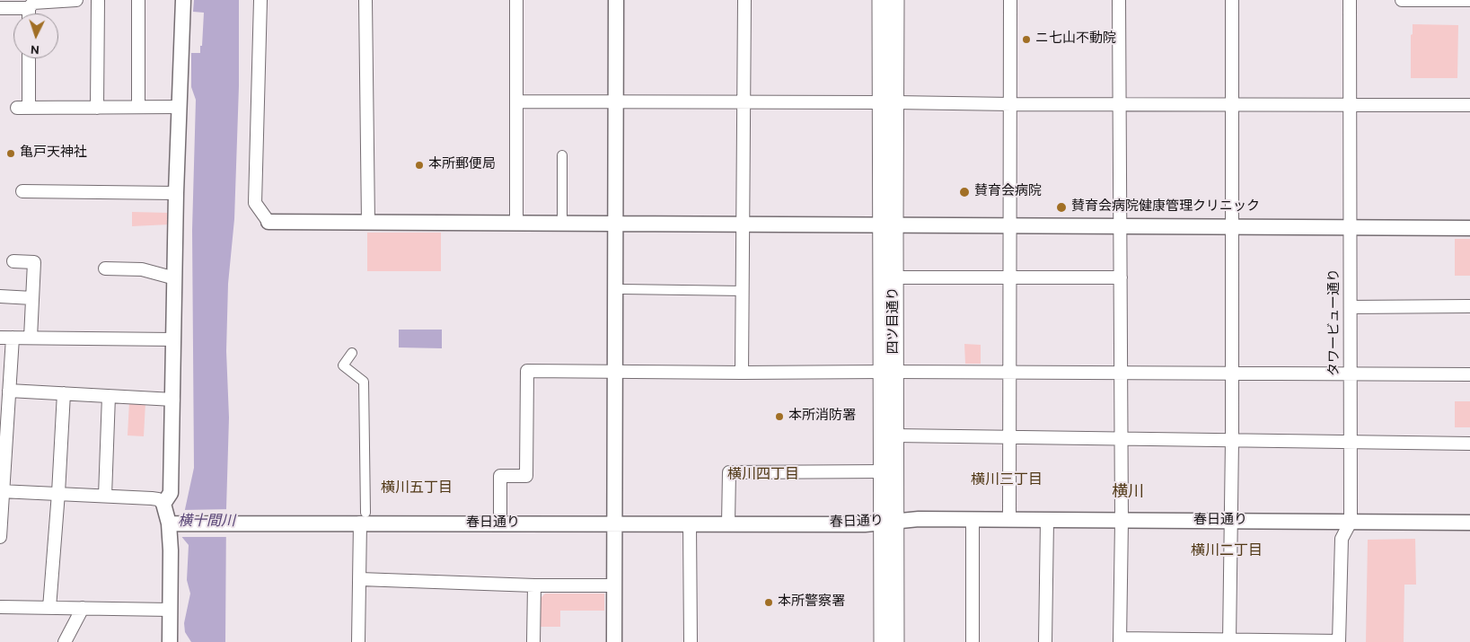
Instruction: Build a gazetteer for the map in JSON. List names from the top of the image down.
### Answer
{
  "streets": {
    "main road": ["四ツ目通り"],
    "street": ["タワービュー通り", "春日通り"]
  },
  "crossings": [
    ["四ツ目通り", "春日通り"],
    ["タワービュー通り", "春日通り"]
  ],
  "districts": [
    "横川四丁目",
    "横川三丁目",
    "横川五丁目",
    "横川",
    "横川二丁目"
  ],
  "water": ["横十間川"],
  "places": [
    "ニ七山不動院",
    "亀戸天神社",
    "本所郵便局",
    "賛育会病院",
    "賛育会病院健康管理クリニック",
    "本所消防署",
    "本所警察署"
  ],
  "north": "bottom"
}
